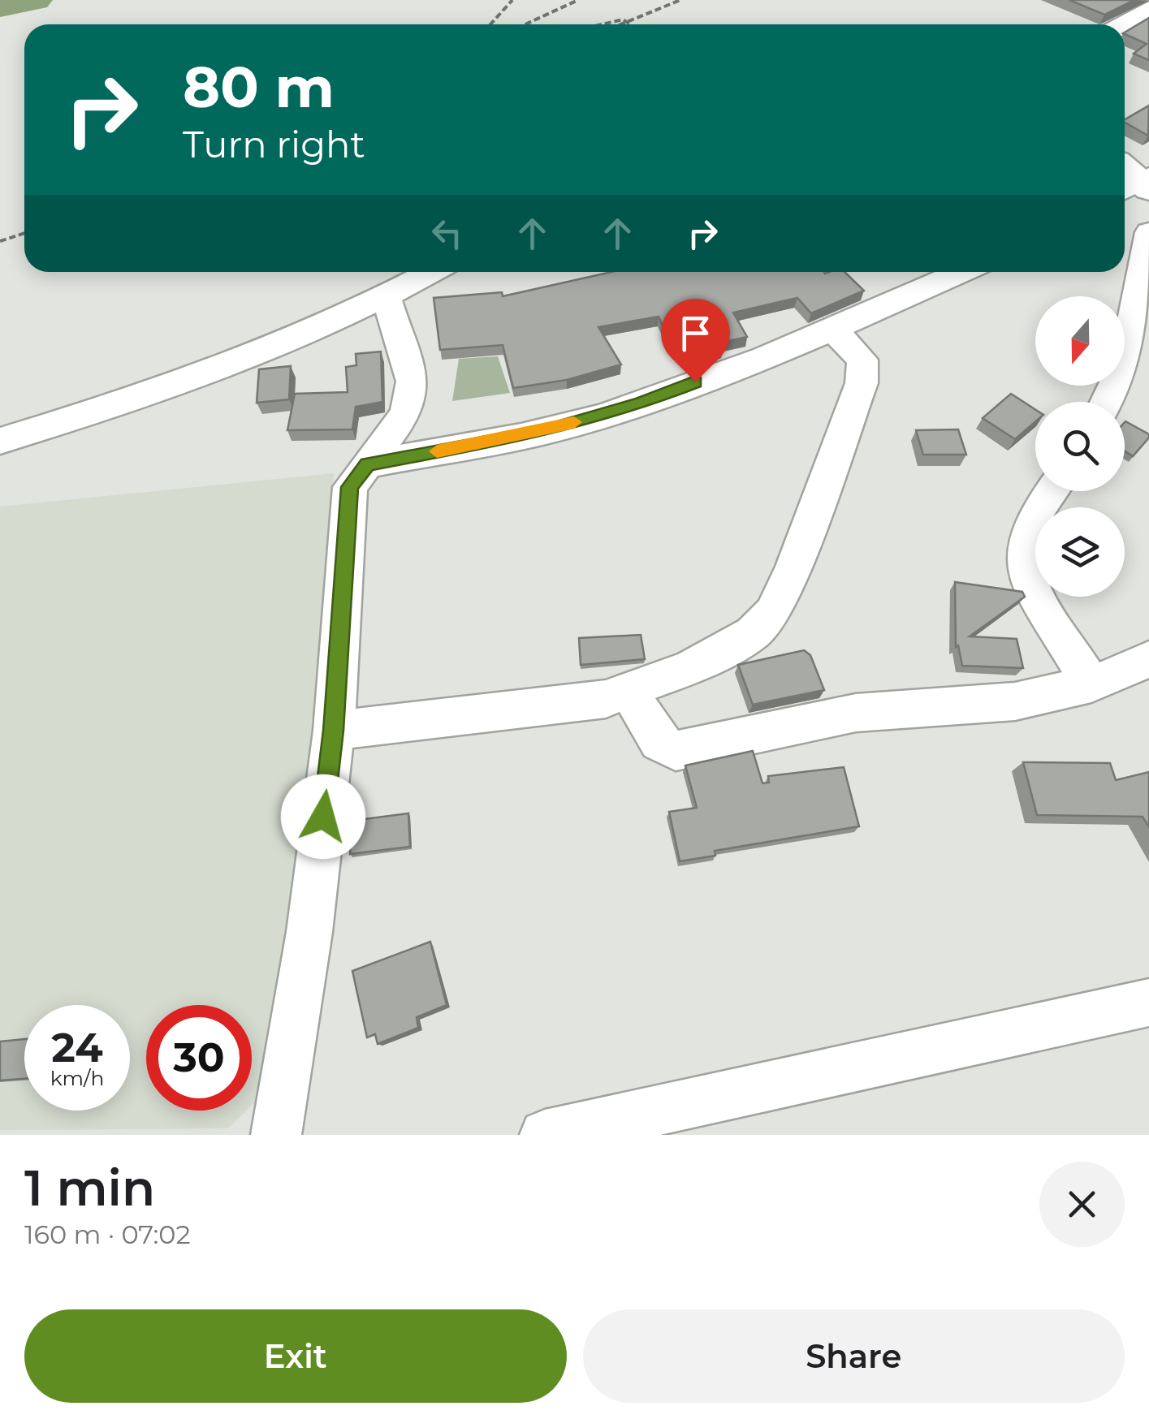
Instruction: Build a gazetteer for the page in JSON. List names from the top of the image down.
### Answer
{
  "north": "bottom",
  "page": {
    "turn": ["80 m", "Turn right"],
    "speed": "24 km/h",
    "limit": "30",
    "heading": ["1 min", "160 m · 07:02"],
    "buttons": ["Exit", "Share"]
  }
}
